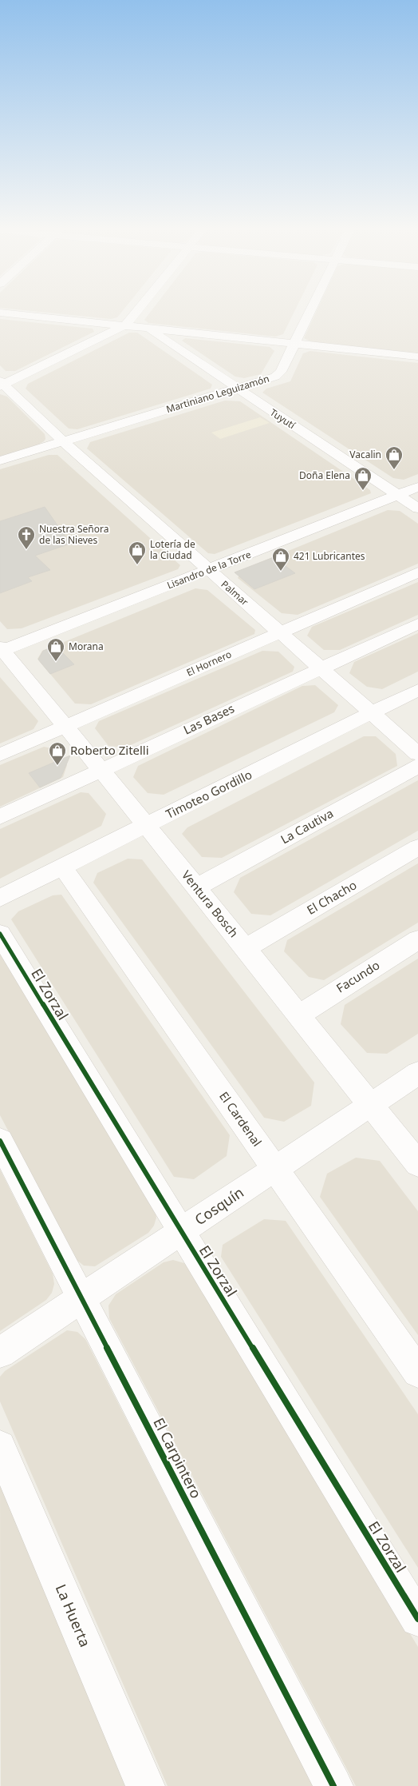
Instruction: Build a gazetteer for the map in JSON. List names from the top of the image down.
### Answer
{
  "streets": {
    "street": [
      "Martiniano Leguizamón",
      "Tuyutí",
      "Lisandro de la Torre",
      "Palmar",
      "El Hornero",
      "Las Bases",
      "Timoteo Gordillo",
      "La Cautiva",
      "El Chacho",
      "Ventura Bosch",
      "Facundo",
      "El Zorzal",
      "El Cardenal",
      "Cosquín",
      "El Carpintero",
      "La Huerta"
    ]
  },
  "crossings": [
    ["Martiniano Leguizamón", "Tuyutí"],
    ["Martiniano Leguizamón", "Palmar"],
    ["Tuyutí", "Lisandro de la Torre"],
    ["Lisandro de la Torre", "Palmar"],
    ["Lisandro de la Torre", "Ventura Bosch"],
    ["Palmar", "El Hornero"],
    ["Palmar", "Las Bases"],
    ["Palmar", "Timoteo Gordillo"],
    ["El Hornero", "Ventura Bosch"],
    ["Las Bases", "Ventura Bosch"],
    ["Timoteo Gordillo", "Ventura Bosch"],
    ["Timoteo Gordillo", "El Cardenal"],
    ["La Cautiva", "Ventura Bosch"],
    ["El Chacho", "Ventura Bosch"],
    ["Ventura Bosch", "Facundo"],
    ["Ventura Bosch", "Cosquín"],
    ["El Zorzal", "Cosquín"],
    ["El Cardenal", "Cosquín"],
    ["Cosquín", "El Carpintero"]
  ],
  "places": {
    "shop": [
      "Vacalin",
      "Doña Elena",
      "Lotería de la Ciudad",
      "421 Lubricantes",
      "Morana",
      "Roberto Zitelli"
    ],
    "church": ["Nuestra Señora de las Nieves"]
  }
}
